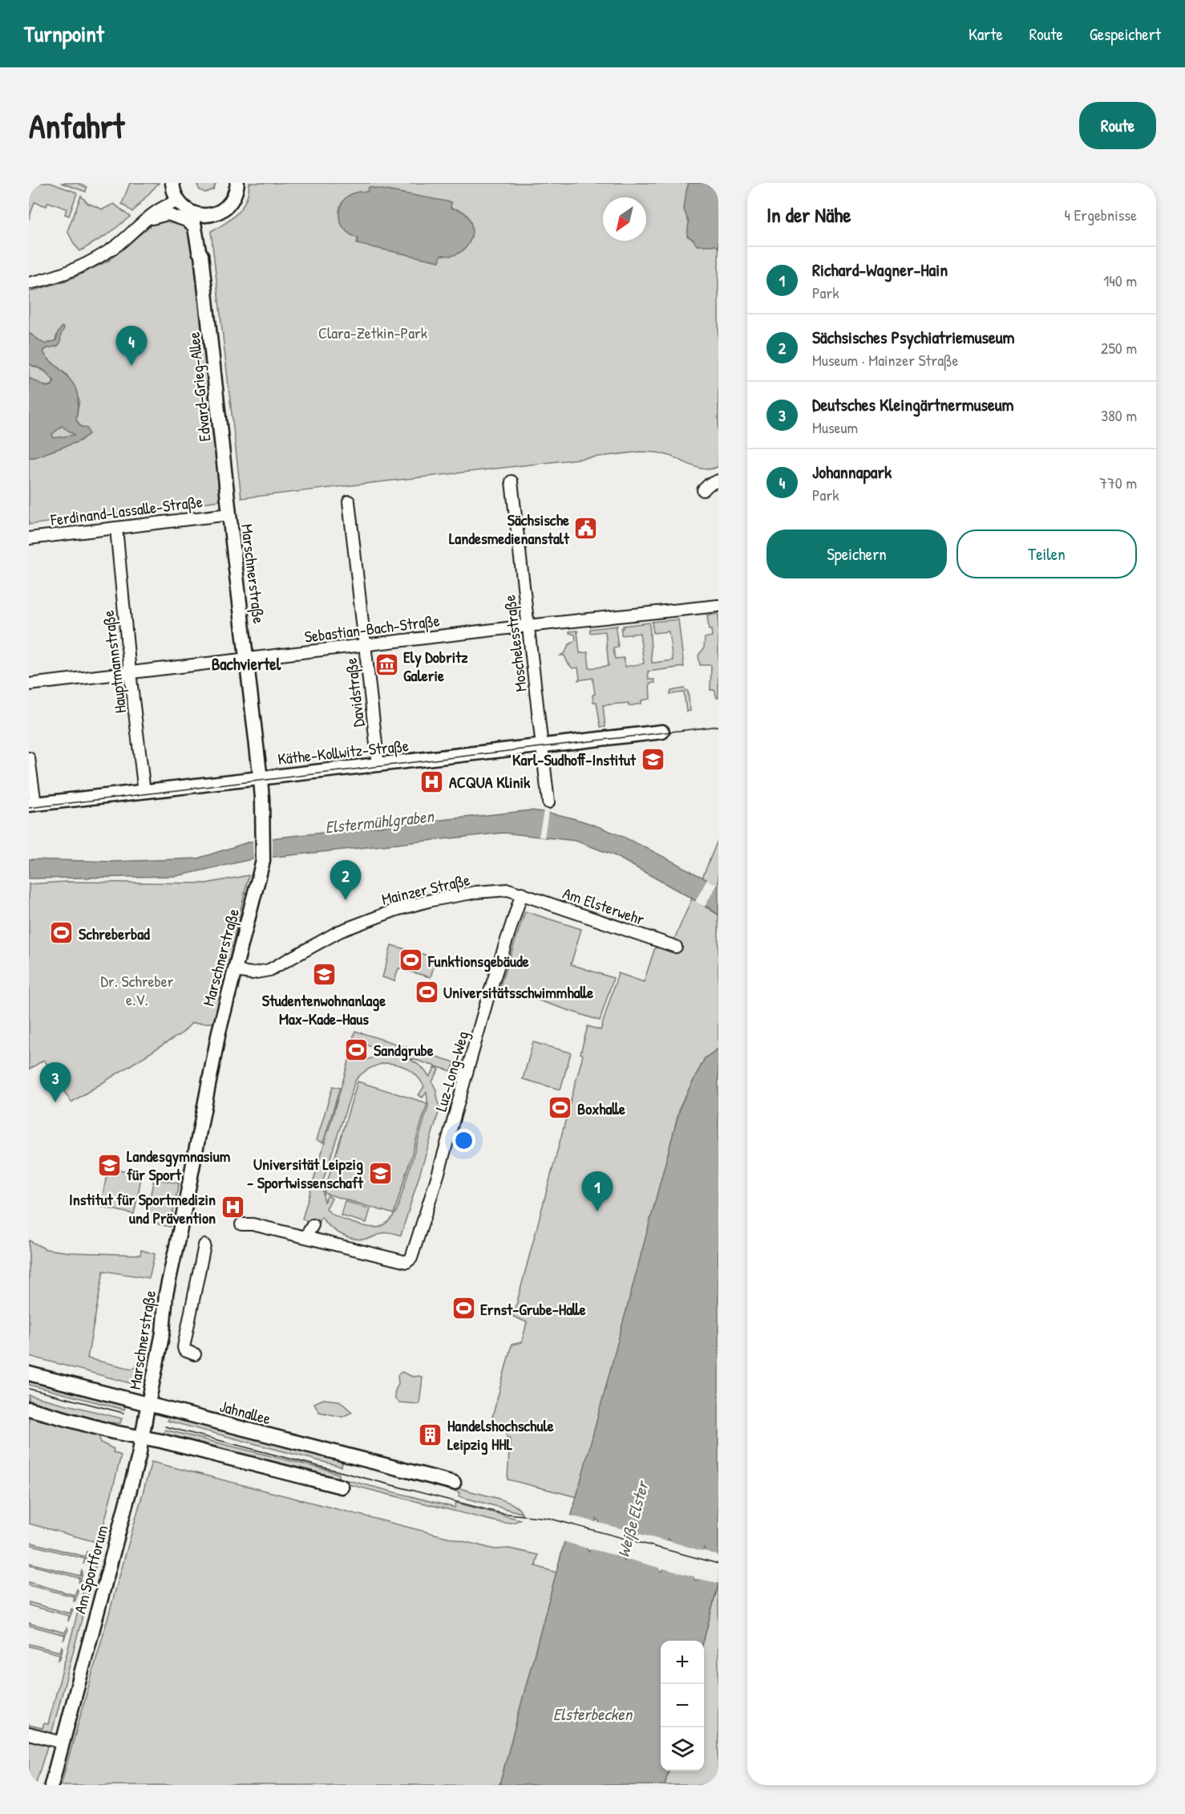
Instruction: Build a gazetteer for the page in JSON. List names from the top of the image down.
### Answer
{
  "streets": {
    "main road": [
      "Edvard-Grieg-Allee",
      "Marschnerstraße",
      "Käthe-Kollwitz-Straße",
      "Jahnallee",
      "Am Sportforum"
    ],
    "street": [
      "Ferdinand-Lassalle-Straße",
      "Sebastian-Bach-Straße",
      "Moschelesstraße",
      "Hauptmannstraße",
      "Davidstraße",
      "Mainzer Straße",
      "Am Elsterwehr",
      "Luz-Long-Weg"
    ]
  },
  "crossings": [
    ["Edvard-Grieg-Allee", "Ferdinand-Lassalle-Straße"],
    ["Edvard-Grieg-Allee", "Marschnerstraße"],
    ["Ferdinand-Lassalle-Straße", "Marschnerstraße"],
    ["Ferdinand-Lassalle-Straße", "Hauptmannstraße"],
    ["Marschnerstraße", "Sebastian-Bach-Straße"],
    ["Marschnerstraße", "Käthe-Kollwitz-Straße"],
    ["Marschnerstraße", "Mainzer Straße"],
    ["Marschnerstraße", "Jahnallee"],
    ["Marschnerstraße", "Am Sportforum"],
    ["Sebastian-Bach-Straße", "Moschelesstraße"],
    ["Sebastian-Bach-Straße", "Hauptmannstraße"],
    ["Sebastian-Bach-Straße", "Davidstraße"],
    ["Moschelesstraße", "Käthe-Kollwitz-Straße"],
    ["Hauptmannstraße", "Käthe-Kollwitz-Straße"],
    ["Davidstraße", "Käthe-Kollwitz-Straße"],
    ["Mainzer Straße", "Am Elsterwehr"],
    ["Mainzer Straße", "Luz-Long-Weg"],
    ["Am Elsterwehr", "Luz-Long-Weg"],
    ["Jahnallee", "Am Sportforum"]
  ],
  "districts": ["Bachviertel"],
  "water": ["Elstermühlgraben", "Weiße Elster", "Elsterbecken"],
  "parks": ["Clara-Zetkin-Park", "Dr. Schreber e.V."],
  "places": {
    "public building": ["Sächsische Landesmedienanstalt"],
    "museum": ["Ely Dobritz Galerie"],
    "school or university": [
      "Karl-Sudhoff-Institut",
      "Studentenwohnanlage Max-Kade-Haus",
      "Landesgymnasium für Sport",
      "Universität Leipzig - Sportwissenschaft"
    ],
    "hospital": ["ACQUA Klinik", "Institut für Sportmedizin und Prävention"],
    "sports": [
      "Schreberbad",
      "Funktionsgebäude",
      "Universitätsschwimmhalle",
      "Sandgrube",
      "Boxhalle",
      "Ernst-Grube-Halle"
    ],
    "building": ["Handelshochschule Leipzig HHL"]
  },
  "north": "bottom left",
  "page": {
    "header": "Turnpoint",
    "nav": ["Karte", "Route", "Gespeichert"],
    "buttons": [
      "Route",
      ["Speichern", "Teilen"]
    ],
    "title": "Anfahrt",
    "heading": ["In der Nähe", "4 Ergebnisse"],
    "list": [
      {
        "mark": "1",
        "name": "Richard-Wagner-Hain",
        "note": "Park",
        "value": "140 m"
      },
      {
        "mark": "2",
        "name": "Sächsisches Psychiatriemuseum",
        "note": "Museum · Mainzer Straße",
        "value": "250 m"
      },
      {
        "mark": "3",
        "name": "Deutsches Kleingärtnermuseum",
        "note": "Museum",
        "value": "380 m"
      },
      {
        "mark": "4",
        "name": "Johannapark",
        "note": "Park",
        "value": "770 m"
      }
    ],
    "pins": [
      "4",
      "2",
      "3",
      "1"
    ],
    "map_buttons": ["+", "−"]
  }
}
